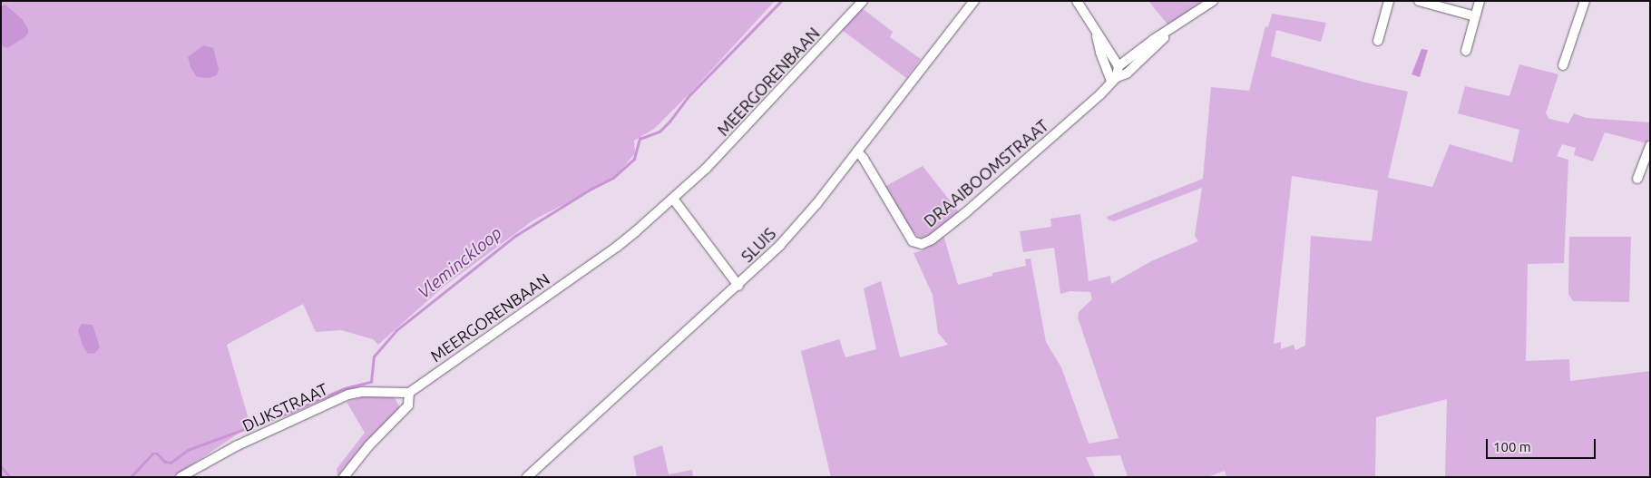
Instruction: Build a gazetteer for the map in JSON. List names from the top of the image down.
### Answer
{
  "streets": {
    "street": [
      "MEERGORENBAAN",
      "DRAAIBOOMSTRAAT",
      "SLUIS",
      "DIJKSTRAAT"
    ]
  },
  "crossings": [
    ["MEERGORENBAAN", "DIJKSTRAAT"],
    ["DRAAIBOOMSTRAAT", "SLUIS"]
  ],
  "water": ["Vleminckloop"],
  "scale_bar": "100 m"
}
